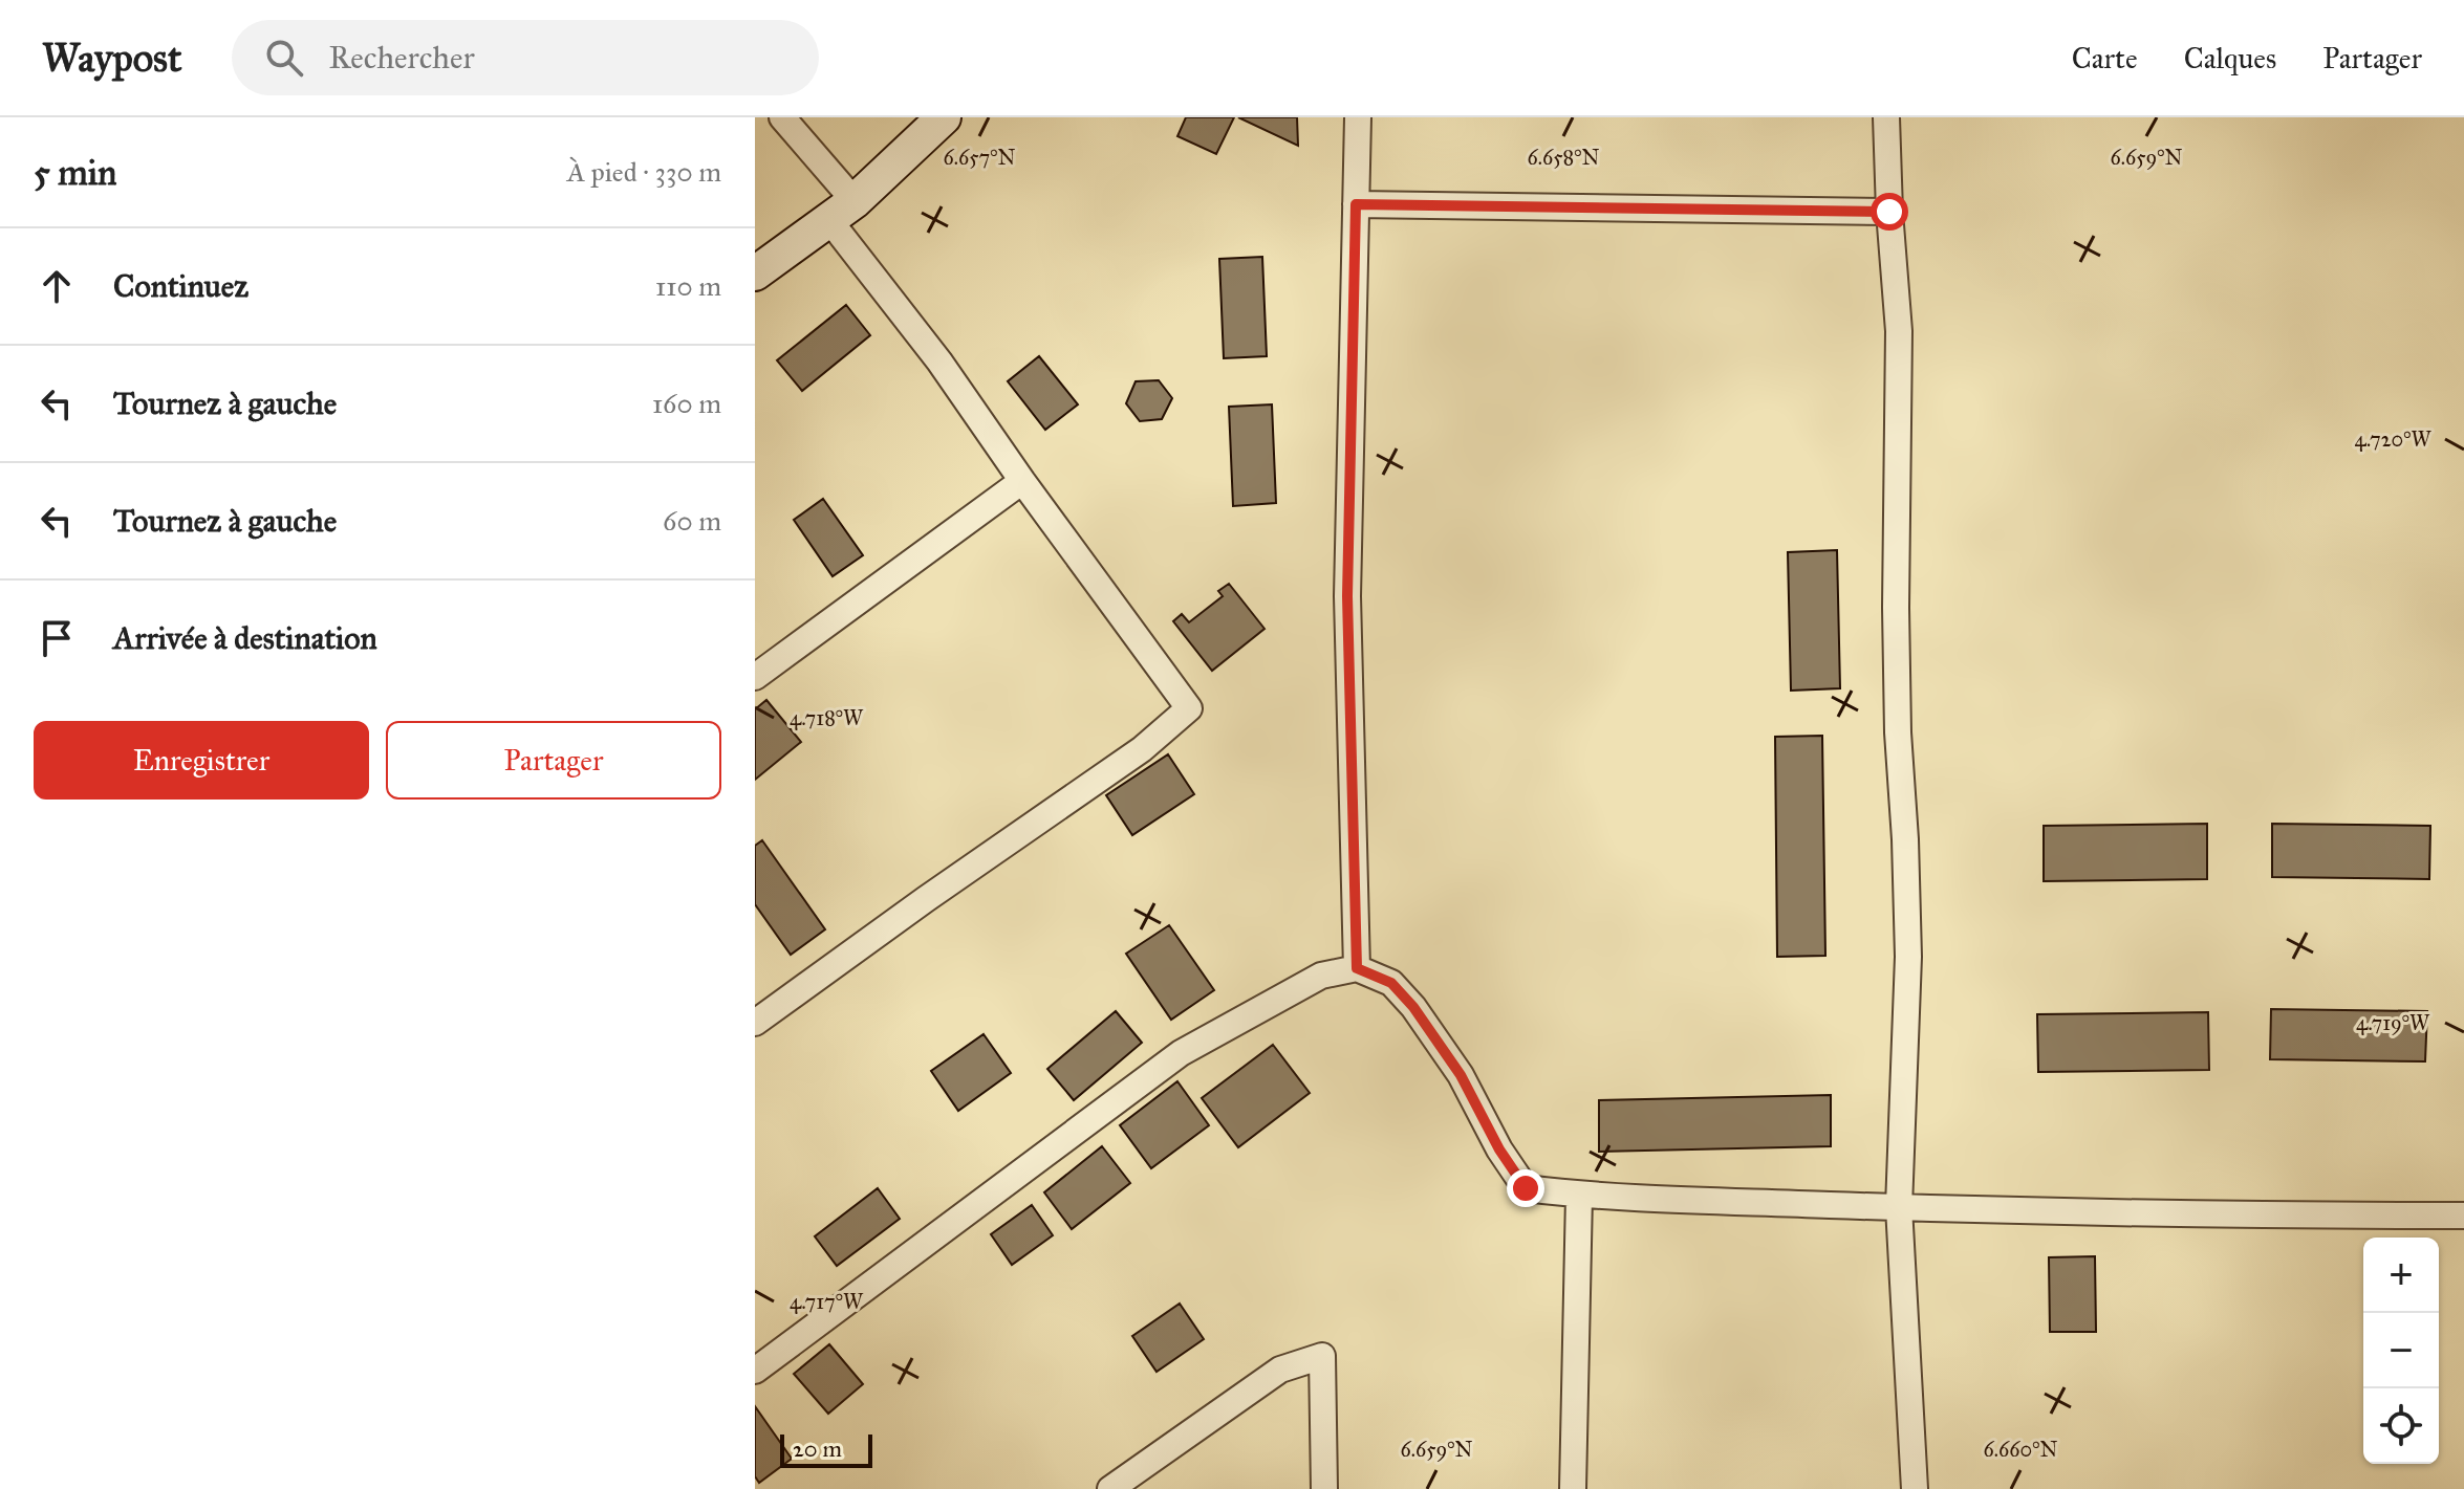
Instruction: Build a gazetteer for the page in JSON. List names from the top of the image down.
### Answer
{
  "scale_bar": "20 m",
  "page": {
    "header": "Waypost",
    "search": "Rechercher",
    "nav": ["Carte", "Calques", "Partager"],
    "heading": ["5 min", "À pied · 330 m"],
    "list": [
      ["Continuez", "110 m"],
      ["Tournez à gauche", "160 m"],
      ["Tournez à gauche", "60 m"],
      "Arrivée à destination"
    ],
    "buttons": ["Enregistrer", "Partager"],
    "map_buttons": ["+", "−"],
    "scale": "20 m"
  },
  "coordinates": [
    "6.657°N",
    "6.658°N",
    "6.659°N",
    "4.720°W",
    "4.718°W",
    "4.719°W",
    "4.717°W",
    "6.660°N"
  ]
}
